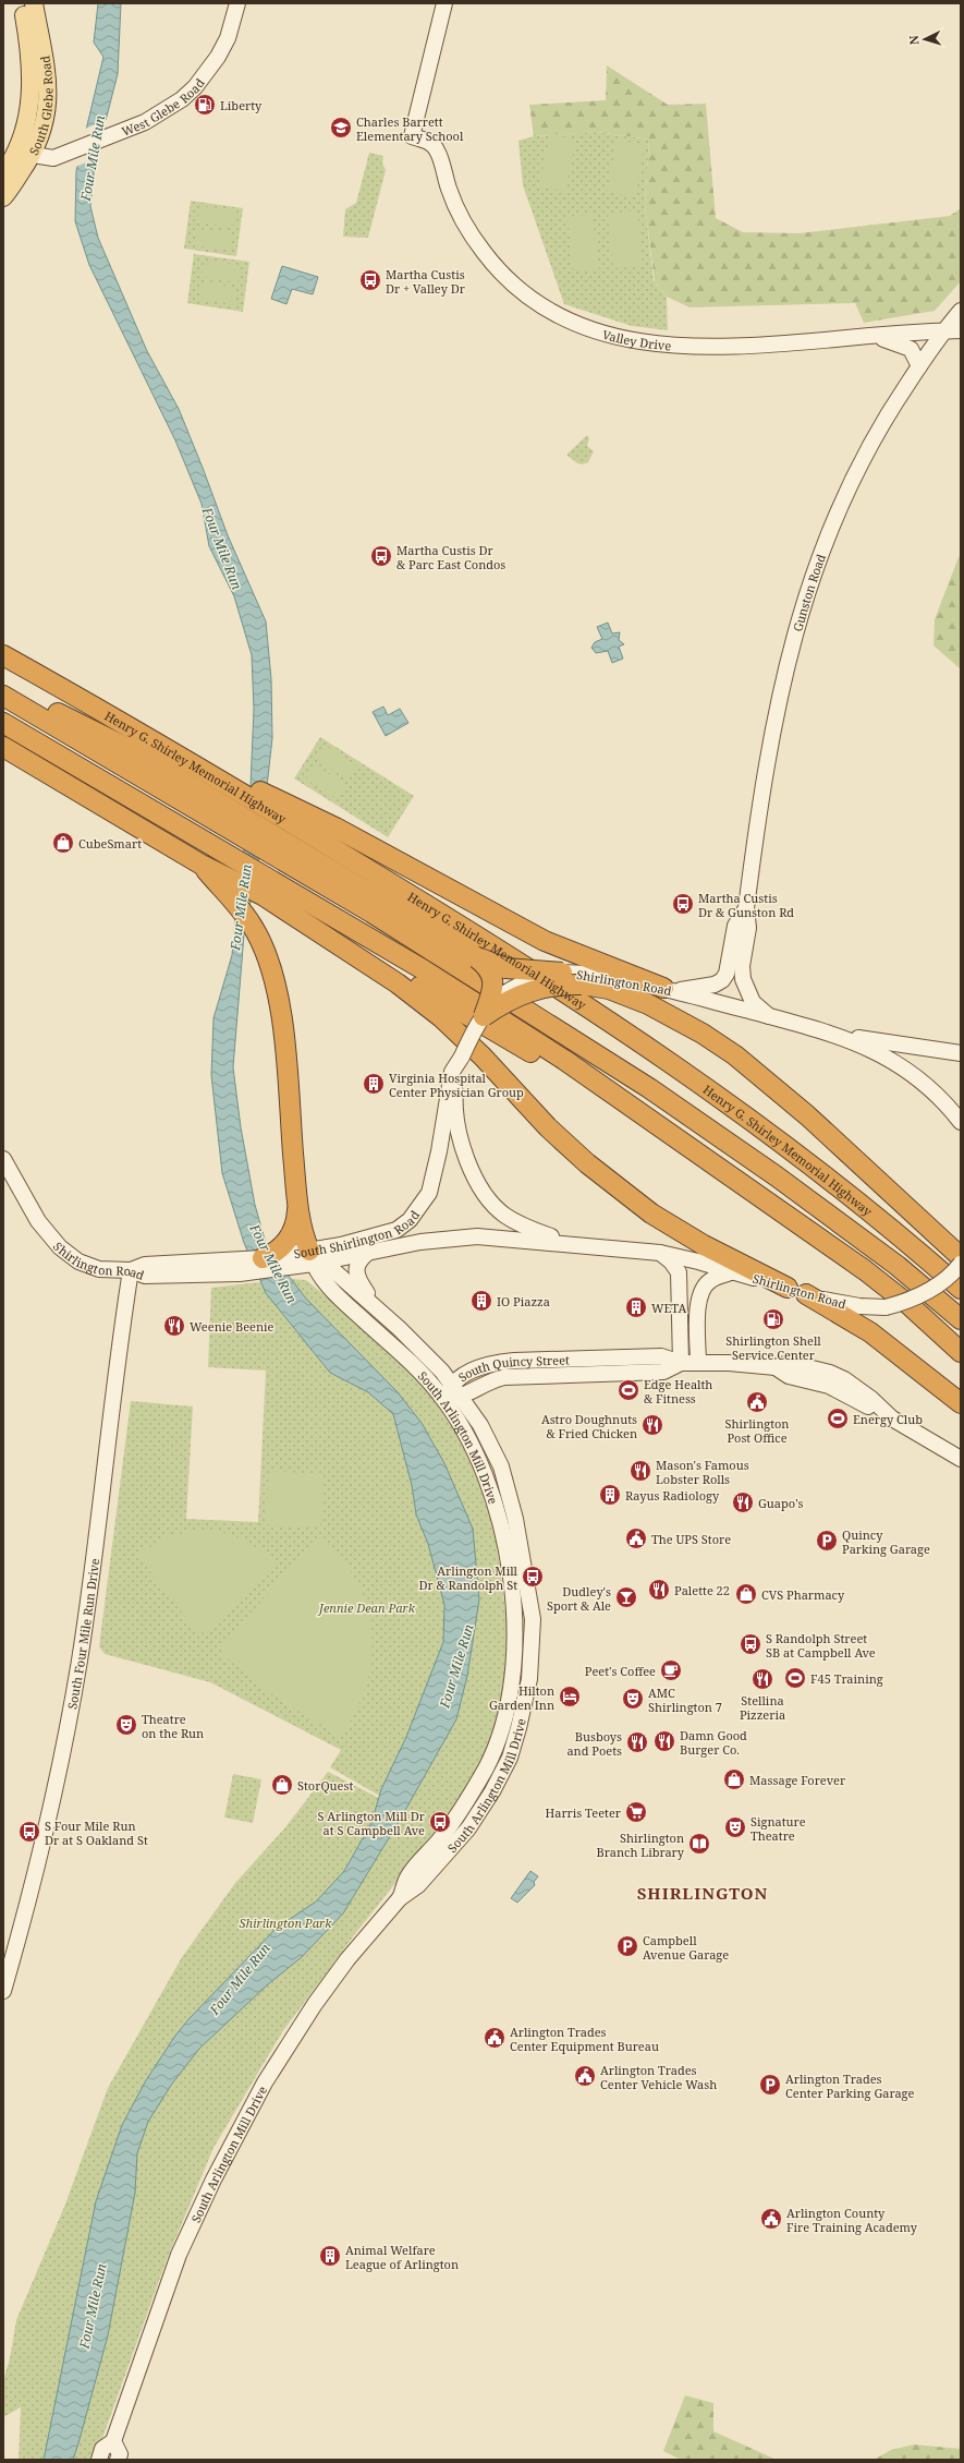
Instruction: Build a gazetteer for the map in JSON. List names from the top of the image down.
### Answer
{
  "streets": {
    "highway": ["Henry G. Shirley Memorial Highway"],
    "main road": ["South Glebe Road"],
    "street": [
      "West Glebe Road",
      "Valley Drive",
      "Gunston Road",
      "Shirlington Road",
      "South Shirlington Road",
      "South Quincy Street",
      "South Arlington Mill Drive",
      "South Four Mile Run Drive"
    ]
  },
  "crossings": [
    ["South Glebe Road", "West Glebe Road"],
    ["Valley Drive", "Gunston Road"],
    ["Gunston Road", "Shirlington Road"],
    ["Shirlington Road", "South Shirlington Road"],
    ["Shirlington Road", "South Arlington Mill Drive"],
    ["Shirlington Road", "South Four Mile Run Drive"],
    ["South Shirlington Road", "South Arlington Mill Drive"],
    ["South Quincy Street", "South Arlington Mill Drive"]
  ],
  "districts": ["SHIRLINGTON"],
  "water": ["Four Mile Run"],
  "parks": ["Jennie Dean Park", "Shirlington Park"],
  "places": {
    "fuel station": ["Liberty", "Shirlington Shell Service Center"],
    "school or university": ["Charles Barrett Elementary School"],
    "bus stop": [
      "Martha Custis Dr + Valley Dr",
      "Martha Custis Dr & Parc East Condos",
      "Martha Custis Dr & Gunston Rd",
      "Arlington Mill Dr & Randolph St",
      "S Randolph Street SB at Campbell Ave",
      "S Arlington Mill Dr at S Campbell Ave",
      "S Four Mile Run Dr at S Oakland St"
    ],
    "shop": [
      "CubeSmart",
      "CVS Pharmacy",
      "Massage Forever",
      "StorQuest"
    ],
    "building": [
      "Virginia Hospital Center Physician Group",
      "IO Piazza",
      "WETA",
      "Rayus Radiology",
      "Animal Welfare League of Arlington"
    ],
    "restaurant": [
      "Weenie Beenie",
      "Astro Doughnuts & Fried Chicken",
      "Mason's Famous Lobster Rolls",
      "Guapo's",
      "Palette 22",
      "Stellina Pizzeria",
      "Damn Good Burger Co.",
      "Busboys and Poets"
    ],
    "sports": ["Edge Health & Fitness", "Energy Club", "F45 Training"],
    "public building": [
      "Shirlington Post Office",
      "The UPS Store",
      "Arlington Trades Center Equipment Bureau",
      "Arlington Trades Center Vehicle Wash",
      "Arlington County Fire Training Academy"
    ],
    "parking": ["Quincy Parking Garage", "Campbell Avenue Garage", "Arlington Trades Center Parking Garage"],
    "bar": ["Dudley's Sport & Ale"],
    "cafe": ["Peet's Coffee"],
    "hotel": ["Hilton Garden Inn"],
    "theatre": ["AMC Shirlington 7", "Theatre on the Run", "Signature Theatre"],
    "supermarket": ["Harris Teeter"],
    "library": ["Shirlington Branch Library"]
  },
  "north": "left"
}
